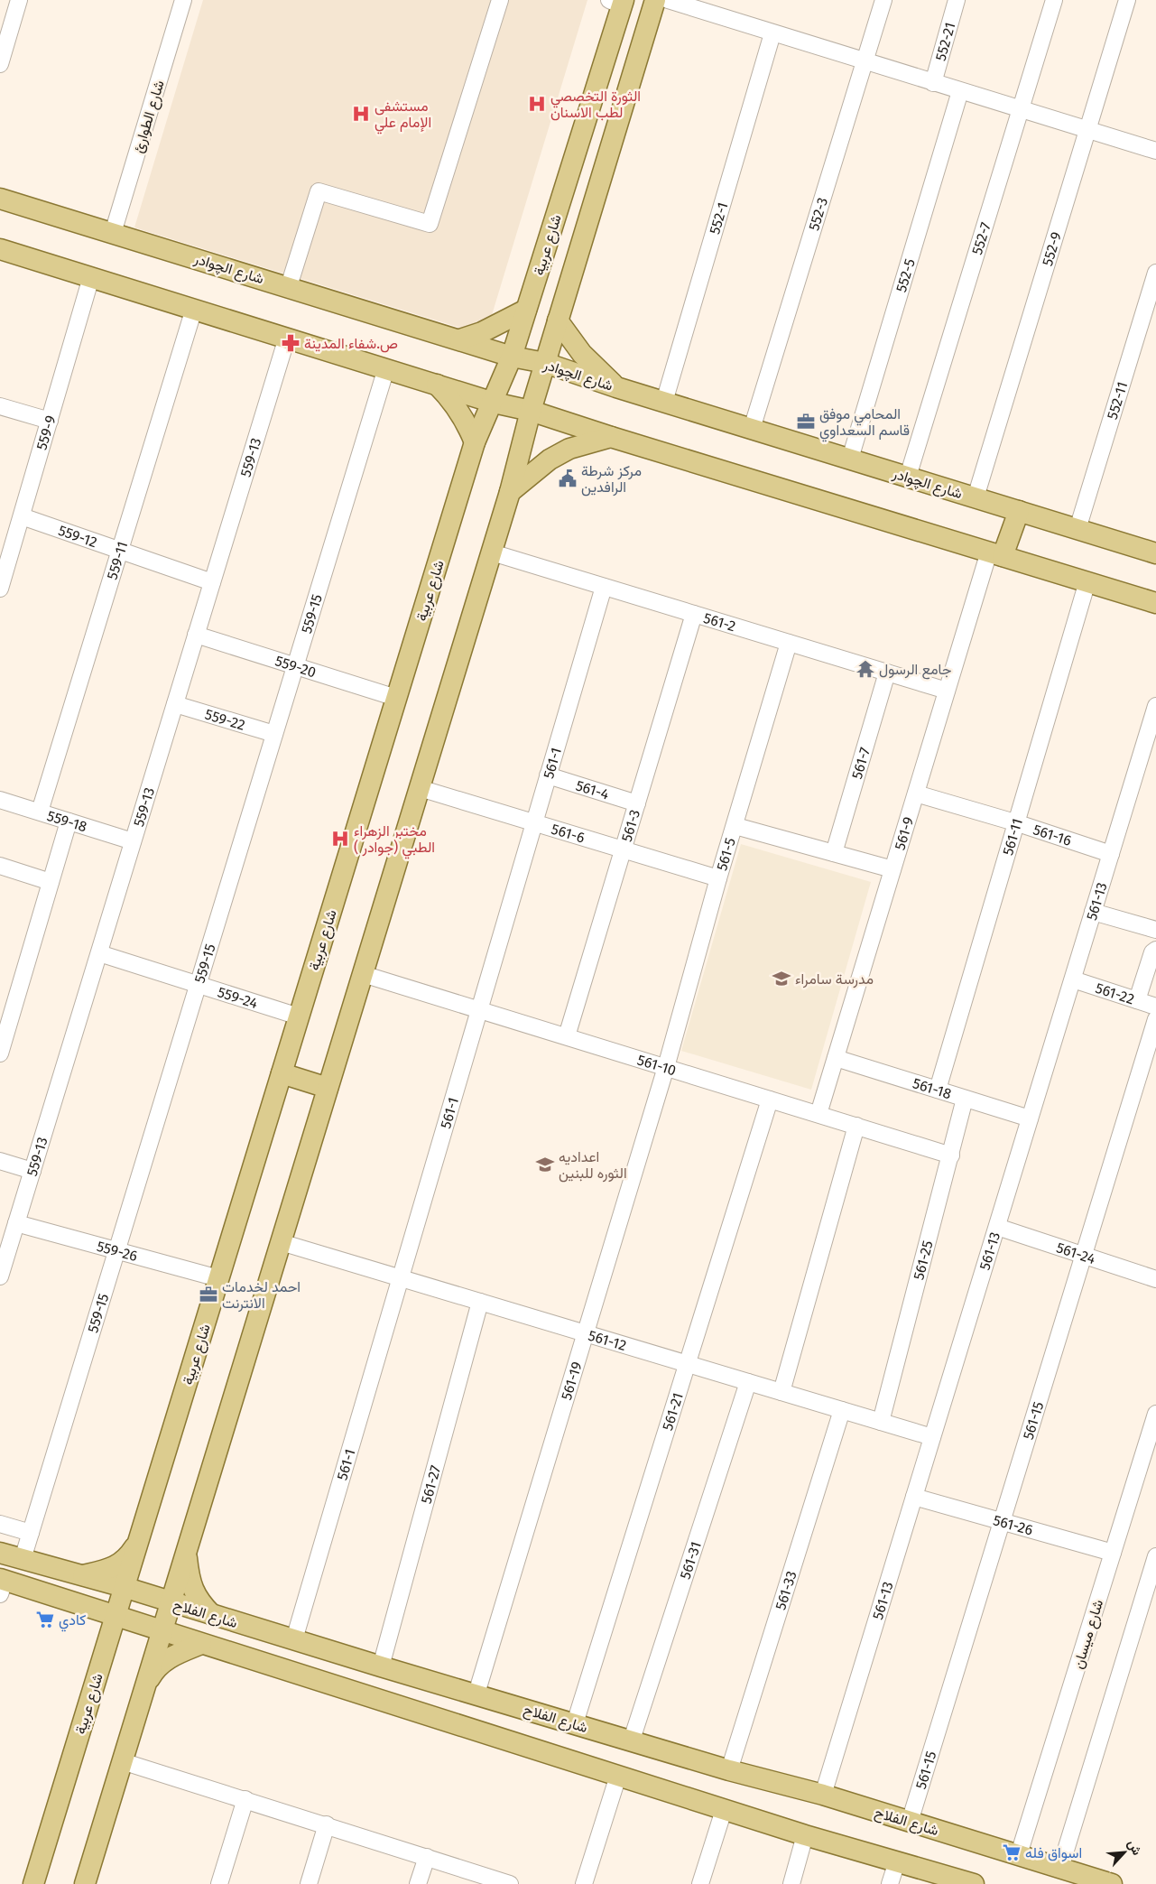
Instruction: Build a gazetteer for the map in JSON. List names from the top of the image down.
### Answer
{
  "streets": {
    "main road": ["شارع عربية", "شارع الچوادر", "شارع الفلاح"],
    "street": [
      "552-21",
      "شارع الطوارئ",
      "552-3",
      "552-1",
      "552-7",
      "552-9",
      "552-5",
      "552-11",
      "559-9",
      "559-13",
      "559-12",
      "559-11",
      "559-15",
      "561-2",
      "559-20",
      "559-22",
      "561-1",
      "561-7",
      "561-4",
      "559-18",
      "561-3",
      "561-6",
      "561-9",
      "561-16",
      "561-11",
      "561-5",
      "561-13",
      "561-22",
      "559-24",
      "561-10",
      "561-18",
      "559-26",
      "561-24",
      "561-25",
      "561-12",
      "561-19",
      "561-21",
      "561-15",
      "561-27",
      "561-26",
      "561-31",
      "561-33",
      "شارع ميسان"
    ]
  },
  "crossings": [
    ["شارع الطوارئ", "شارع الچوادر"],
    ["552-3", "شارع الچوادر"],
    ["552-1", "شارع الچوادر"],
    ["552-7", "شارع الچوادر"],
    ["شارع عربية", "شارع الچوادر"],
    ["شارع عربية", "559-20"],
    ["شارع عربية", "559-24"],
    ["شارع عربية", "559-26"],
    ["شارع عربية", "شارع الفلاح"],
    ["552-9", "شارع الچوادر"],
    ["شارع الچوادر", "552-5"],
    ["شارع الچوادر", "552-11"],
    ["559-9", "559-12"],
    ["559-13", "559-12"],
    ["559-13", "559-20"],
    ["559-13", "559-22"],
    ["559-13", "559-18"],
    ["559-13", "559-24"],
    ["559-13", "559-26"],
    ["559-12", "559-11"],
    ["559-11", "559-18"],
    ["559-15", "559-20"],
    ["559-15", "559-22"],
    ["559-15", "559-24"],
    ["559-15", "559-26"],
    ["559-15", "شارع الفلاح"],
    ["561-2", "561-1"],
    ["561-2", "561-7"],
    ["561-2", "561-3"],
    ["561-2", "561-9"],
    ["561-2", "561-5"],
    ["561-1", "561-4"],
    ["561-1", "561-6"],
    ["561-1", "561-10"],
    ["561-1", "561-12"],
    ["561-1", "شارع الفلاح"],
    ["561-4", "561-3"],
    ["561-3", "561-6"],
    ["561-3", "561-10"],
    ["561-6", "561-5"],
    ["561-9", "561-16"],
    ["561-9", "561-10"],
    ["561-9", "561-18"],
    ["561-16", "561-11"],
    ["561-16", "561-13"],
    ["561-11", "561-18"],
    ["561-5", "561-10"],
    ["561-5", "561-19"],
    ["561-13", "561-22"],
    ["561-13", "561-18"],
    ["561-13", "561-24"],
    ["561-13", "561-12"],
    ["561-13", "561-26"],
    ["561-13", "شارع الفلاح"],
    ["561-10", "561-25"],
    ["561-10", "561-19"],
    ["561-10", "561-21"],
    ["561-18", "561-25"],
    ["561-24", "561-15"],
    ["561-25", "561-12"],
    ["561-12", "561-19"],
    ["561-12", "561-21"],
    ["561-12", "561-27"],
    ["561-12", "561-31"],
    ["561-12", "561-33"],
    ["561-19", "شارع الفلاح"],
    ["561-21", "شارع الفلاح"],
    ["561-15", "561-26"],
    ["561-15", "شارع الفلاح"],
    ["561-27", "شارع الفلاح"],
    ["561-26", "شارع ميسان"],
    ["561-31", "شارع الفلاح"],
    ["561-33", "شارع الفلاح"],
    ["شارع الفلاح", "شارع ميسان"]
  ],
  "places": {
    "hospital": ["الثورة التخصصي لطب الاسنان", "مستشفى الإمام علي", "مختبر الزهراء الطبي (جوادر )"],
    "pharmacy": ["ص.شفاء المدينة"],
    "office": ["المحامي موفق قاسم السعداوي", "احمد لخدمات الانترنت"],
    "public building": ["مركز شرطة الرافدين"],
    "temple": ["جامع الرسول"],
    "school or university": ["مدرسة سامراء", "اعداديه الثوره للبنين"],
    "supermarket": ["كادي", "اسواق فله"]
  },
  "north": "top right"
}
